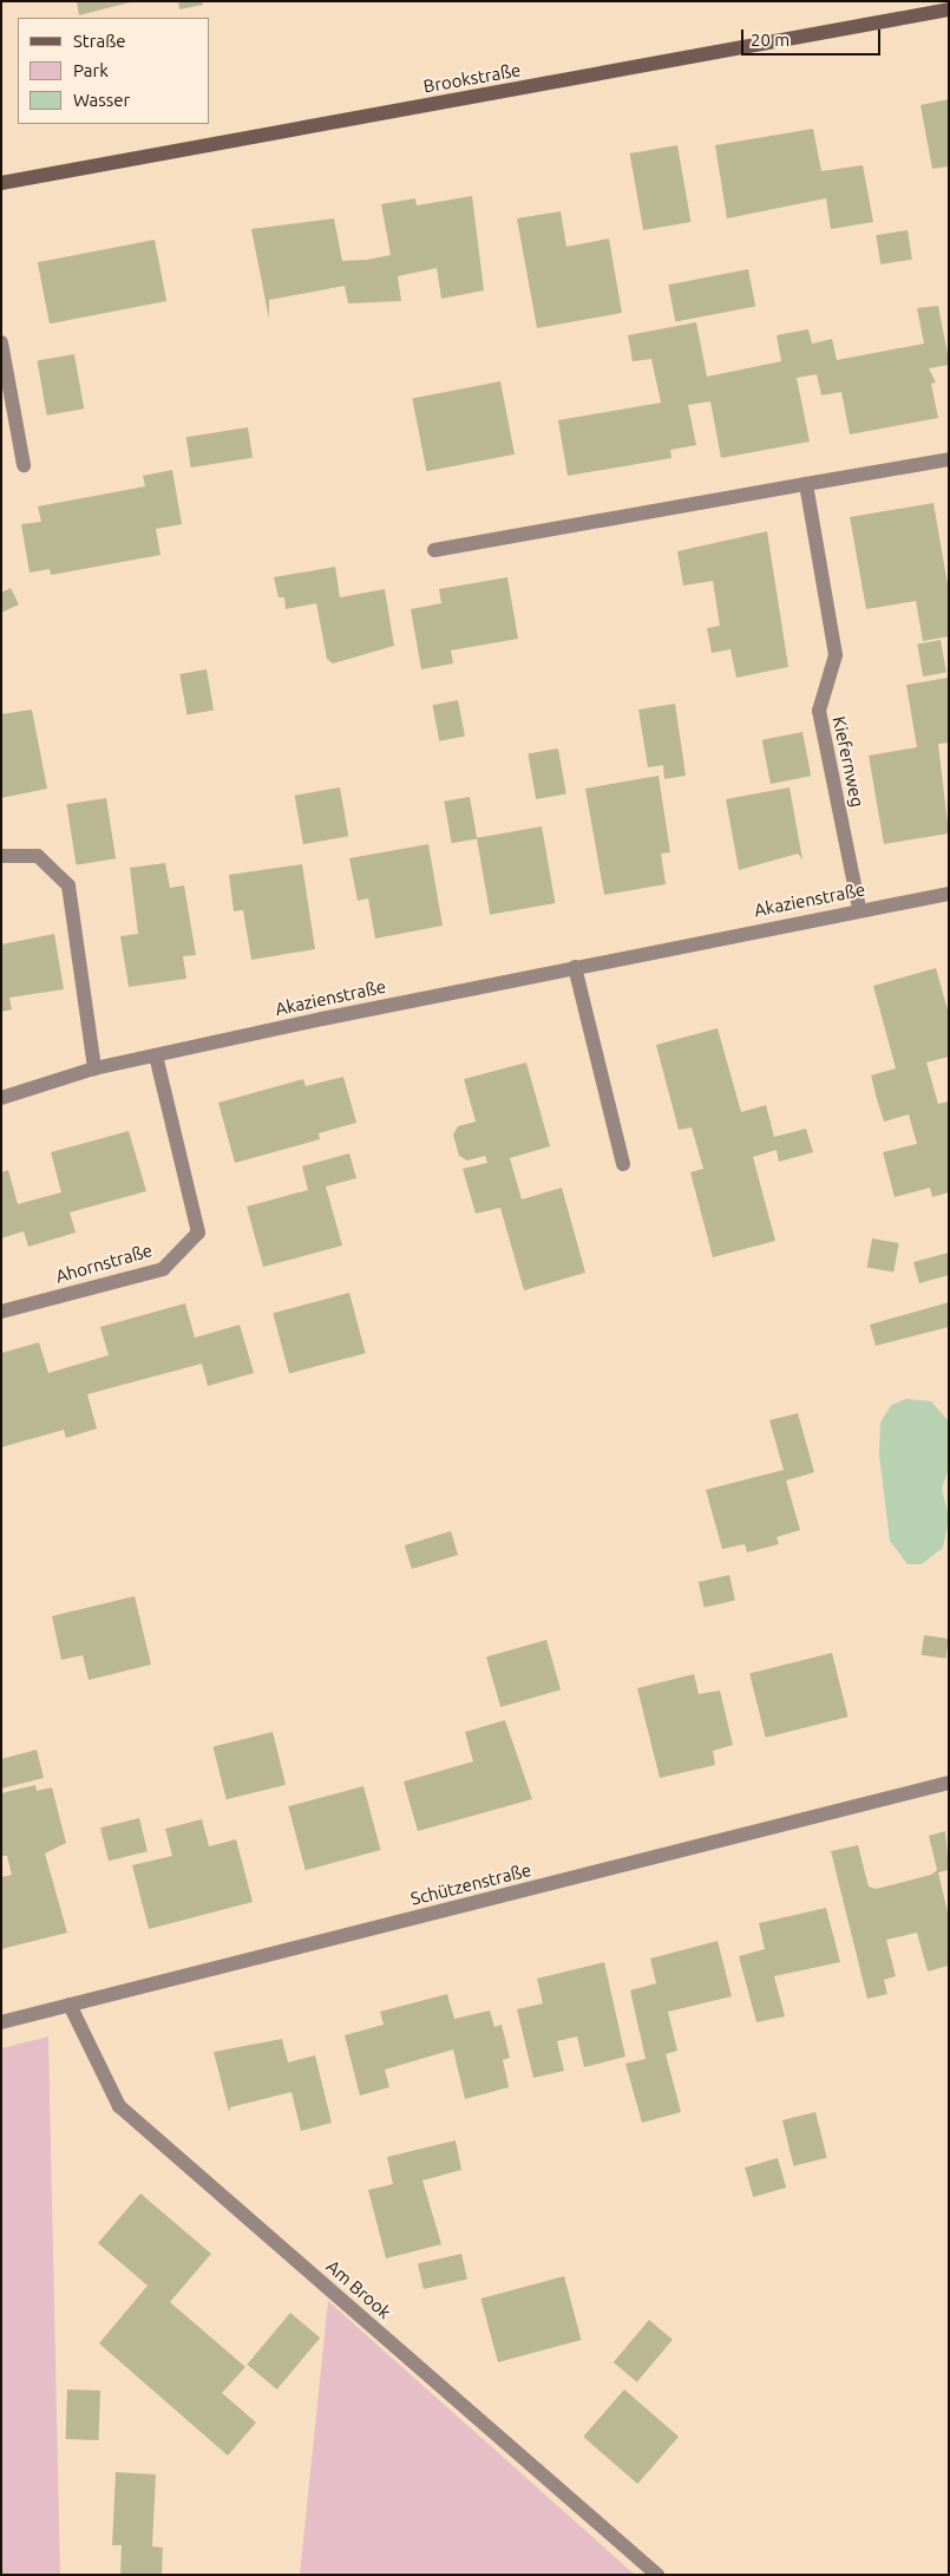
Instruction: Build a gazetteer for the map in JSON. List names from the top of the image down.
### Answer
{
  "streets": {
    "main road": ["Brookstraße"],
    "street": [
      "Kiefernweg",
      "Akazienstraße",
      "Ahornstraße",
      "Schützenstraße",
      "Am Brook"
    ]
  },
  "crossings": [
    ["Kiefernweg", "Akazienstraße"],
    ["Akazienstraße", "Ahornstraße"],
    ["Schützenstraße", "Am Brook"]
  ],
  "legend": ["Straße", "Park", "Wasser"],
  "scale_bar": "20 m"
}
